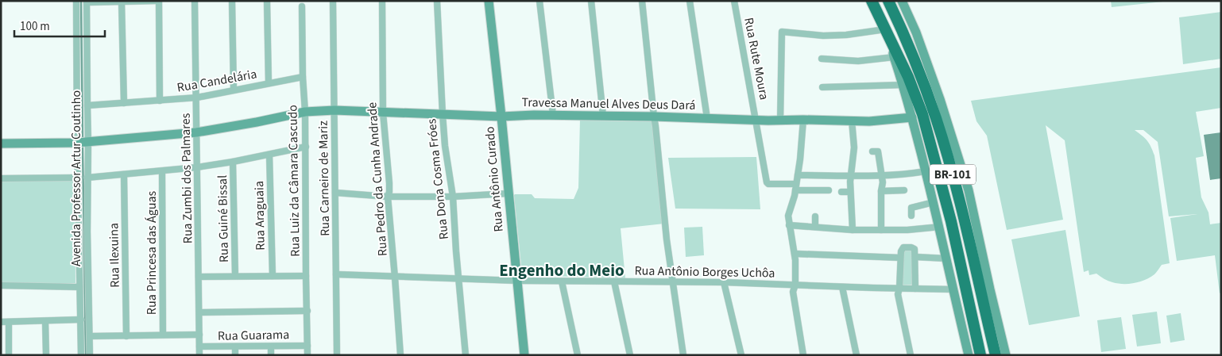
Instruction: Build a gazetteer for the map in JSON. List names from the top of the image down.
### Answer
{
  "streets": {
    "highway": ["BR-101"],
    "street": [
      "Rua Rute Moura",
      "Rua Candelária",
      "Travessa Manuel Alves Deus Dará",
      "Avenida Professor Artur Coutinho",
      "Rua Zumbi dos Palmares",
      "Rua Carneiro de Mariz",
      "Rua Pedro da Cunha Andrade",
      "Rua Dona Cosma Fróes",
      "Rua Antônio Curado",
      "Rua Luiz da Câmara Cascudo",
      "Rua Araguaia",
      "Rua Guiné Bissal",
      "Rua Princesa das Águas",
      "Rua Ilexuina",
      "Rua Antônio Borges Uchôa",
      "Rua Guarama"
    ]
  },
  "crossings": [
    ["Rua Rute Moura", "Travessa Manuel Alves Deus Dará"],
    ["Rua Candelária", "Avenida Professor Artur Coutinho"],
    ["Rua Candelária", "Rua Zumbi dos Palmares"],
    ["Rua Candelária", "Rua Luiz da Câmara Cascudo"],
    ["Travessa Manuel Alves Deus Dará", "Avenida Professor Artur Coutinho"],
    ["Travessa Manuel Alves Deus Dará", "Rua Zumbi dos Palmares"],
    ["Travessa Manuel Alves Deus Dará", "Rua Carneiro de Mariz"],
    ["Travessa Manuel Alves Deus Dará", "Rua Pedro da Cunha Andrade"],
    ["Travessa Manuel Alves Deus Dará", "Rua Dona Cosma Fróes"],
    ["Travessa Manuel Alves Deus Dará", "Rua Antônio Curado"],
    ["Travessa Manuel Alves Deus Dará", "Rua Luiz da Câmara Cascudo"],
    ["Rua Zumbi dos Palmares", "Rua Guarama"],
    ["Rua Carneiro de Mariz", "Rua Antônio Borges Uchôa"],
    ["Rua Pedro da Cunha Andrade", "Rua Antônio Borges Uchôa"],
    ["Rua Dona Cosma Fróes", "Rua Antônio Borges Uchôa"],
    ["Rua Antônio Curado", "Rua Antônio Borges Uchôa"],
    ["Rua Luiz da Câmara Cascudo", "Rua Guarama"]
  ],
  "districts": ["Engenho do Meio"],
  "scale_bar": "100 m"
}
